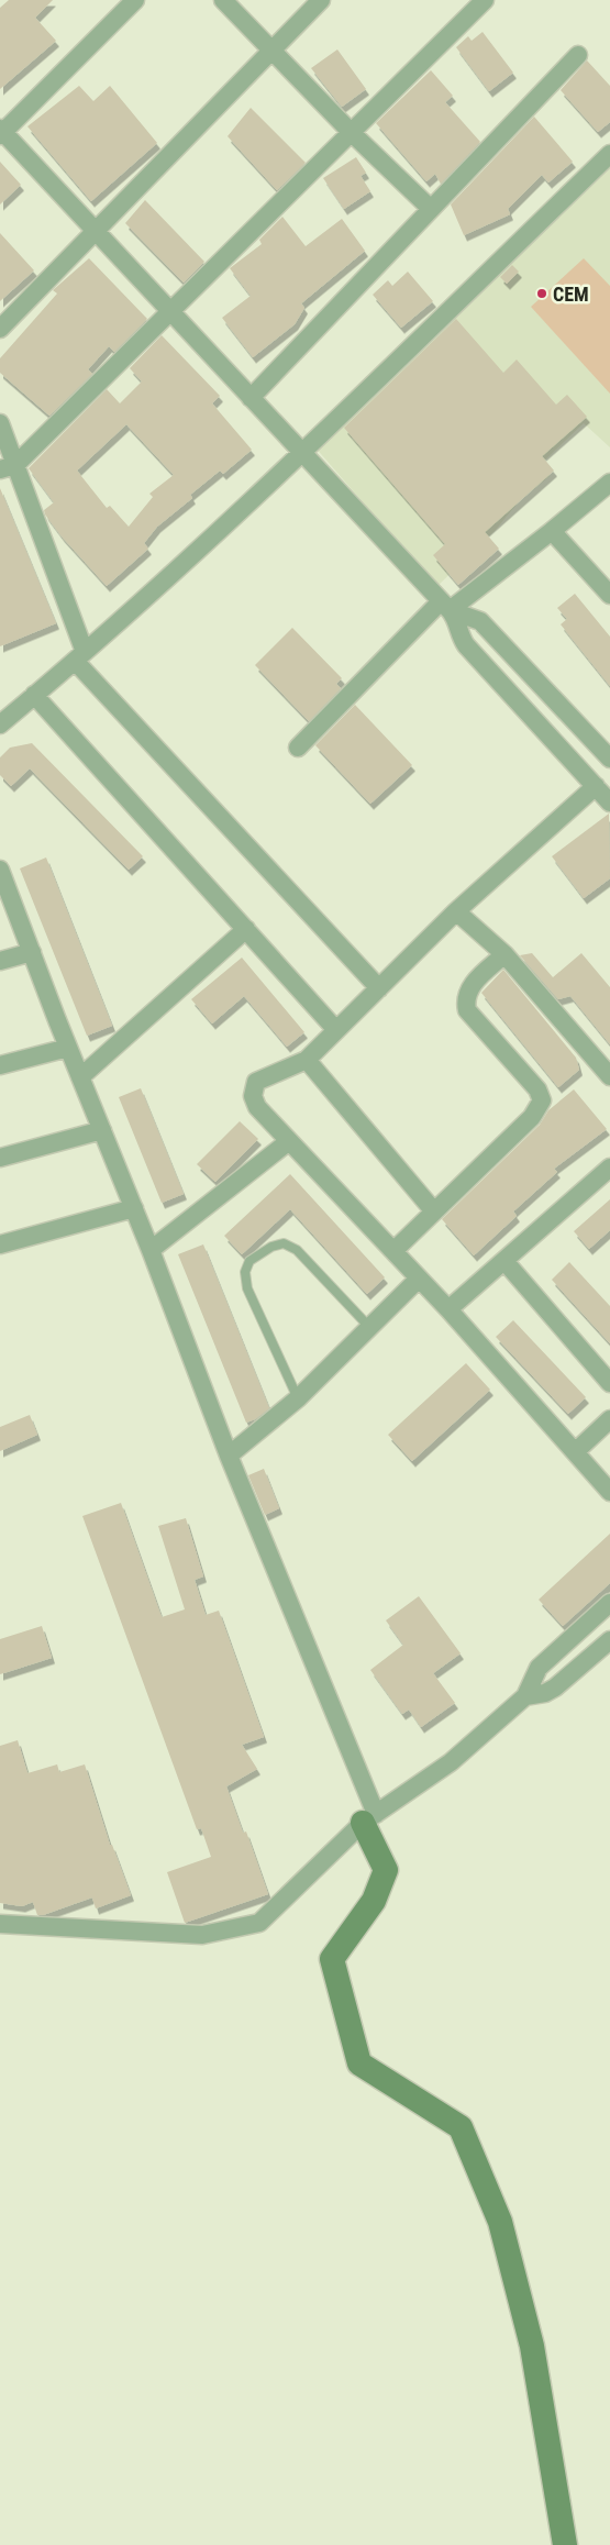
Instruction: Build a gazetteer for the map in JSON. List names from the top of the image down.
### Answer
{
  "places": ["CEM"]
}
